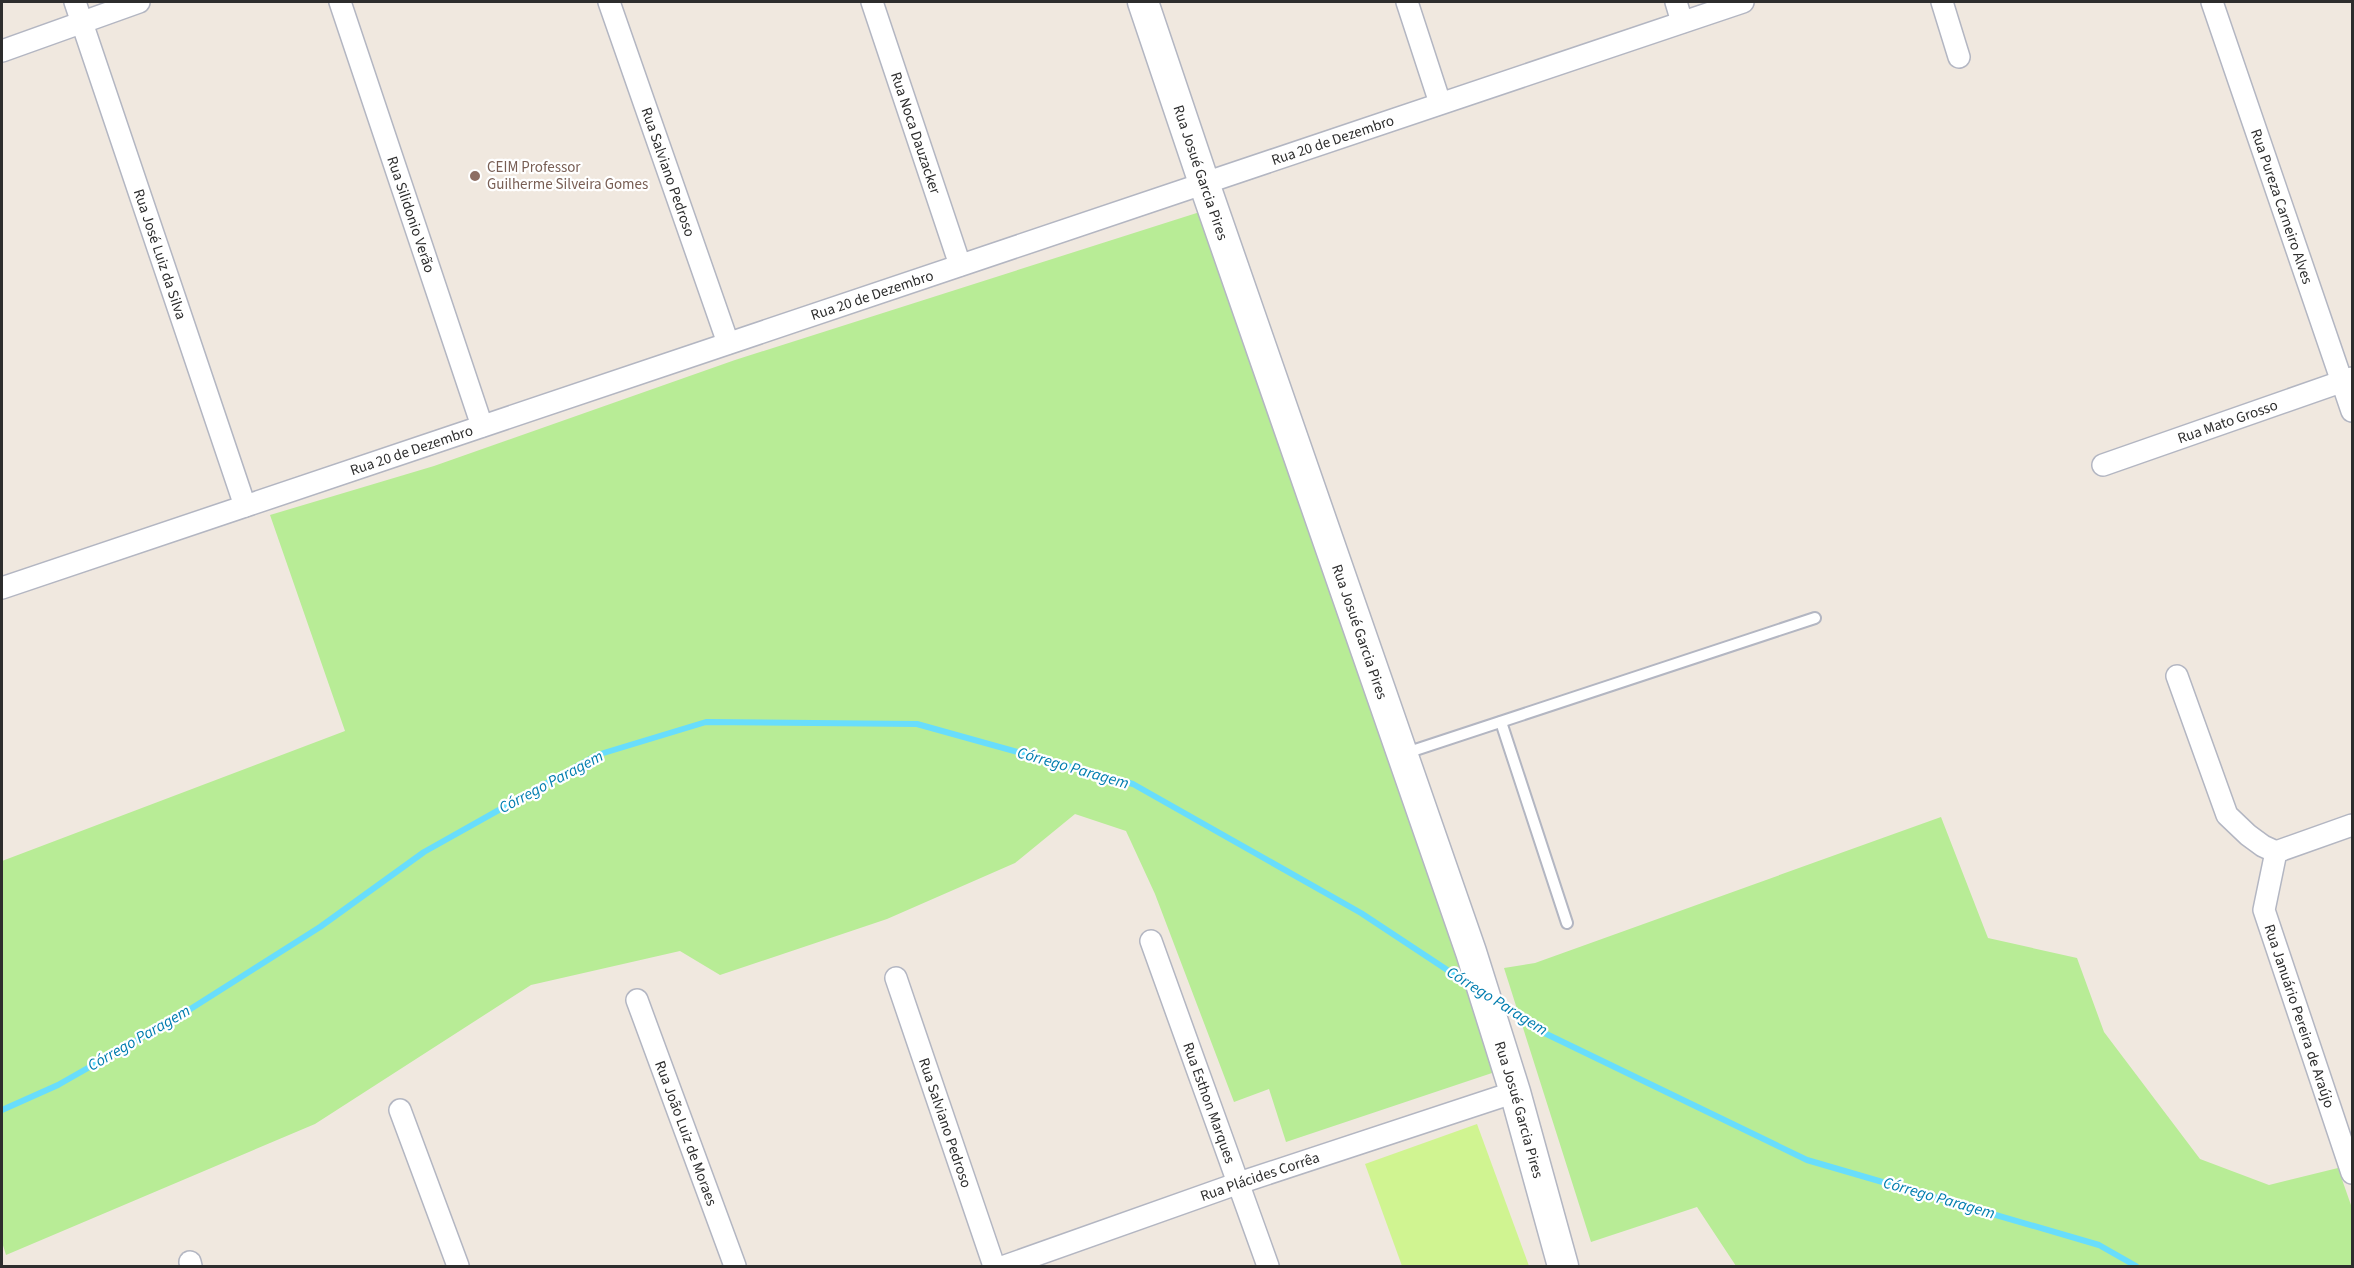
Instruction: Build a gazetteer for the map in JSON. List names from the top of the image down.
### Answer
{
  "streets": {
    "street": [
      "Rua Noca Dauzacker",
      "Rua 20 de Dezembro",
      "Rua Salviano Pedroso",
      "Rua Josué Garcia Pires",
      "Rua Pureza Carneiro Alves",
      "Rua Silidonio Verão",
      "Rua José Luiz da Silva",
      "Rua Mato Grosso",
      "Rua Januário Pereira de Araújo",
      "Rua Esthon Marques",
      "Rua João Luiz de Moraes",
      "Rua Plácides Corrêa"
    ]
  },
  "crossings": [
    ["Rua Noca Dauzacker", "Rua 20 de Dezembro"],
    ["Rua 20 de Dezembro", "Rua Salviano Pedroso"],
    ["Rua 20 de Dezembro", "Rua Josué Garcia Pires"],
    ["Rua 20 de Dezembro", "Rua Silidonio Verão"],
    ["Rua 20 de Dezembro", "Rua José Luiz da Silva"],
    ["Rua Josué Garcia Pires", "Rua Plácides Corrêa"],
    ["Rua Pureza Carneiro Alves", "Rua Mato Grosso"],
    ["Rua Esthon Marques", "Rua Plácides Corrêa"]
  ],
  "water": ["Córrego Paragem"],
  "places": ["CEIM Professor Guilherme Silveira Gomes"]
}
